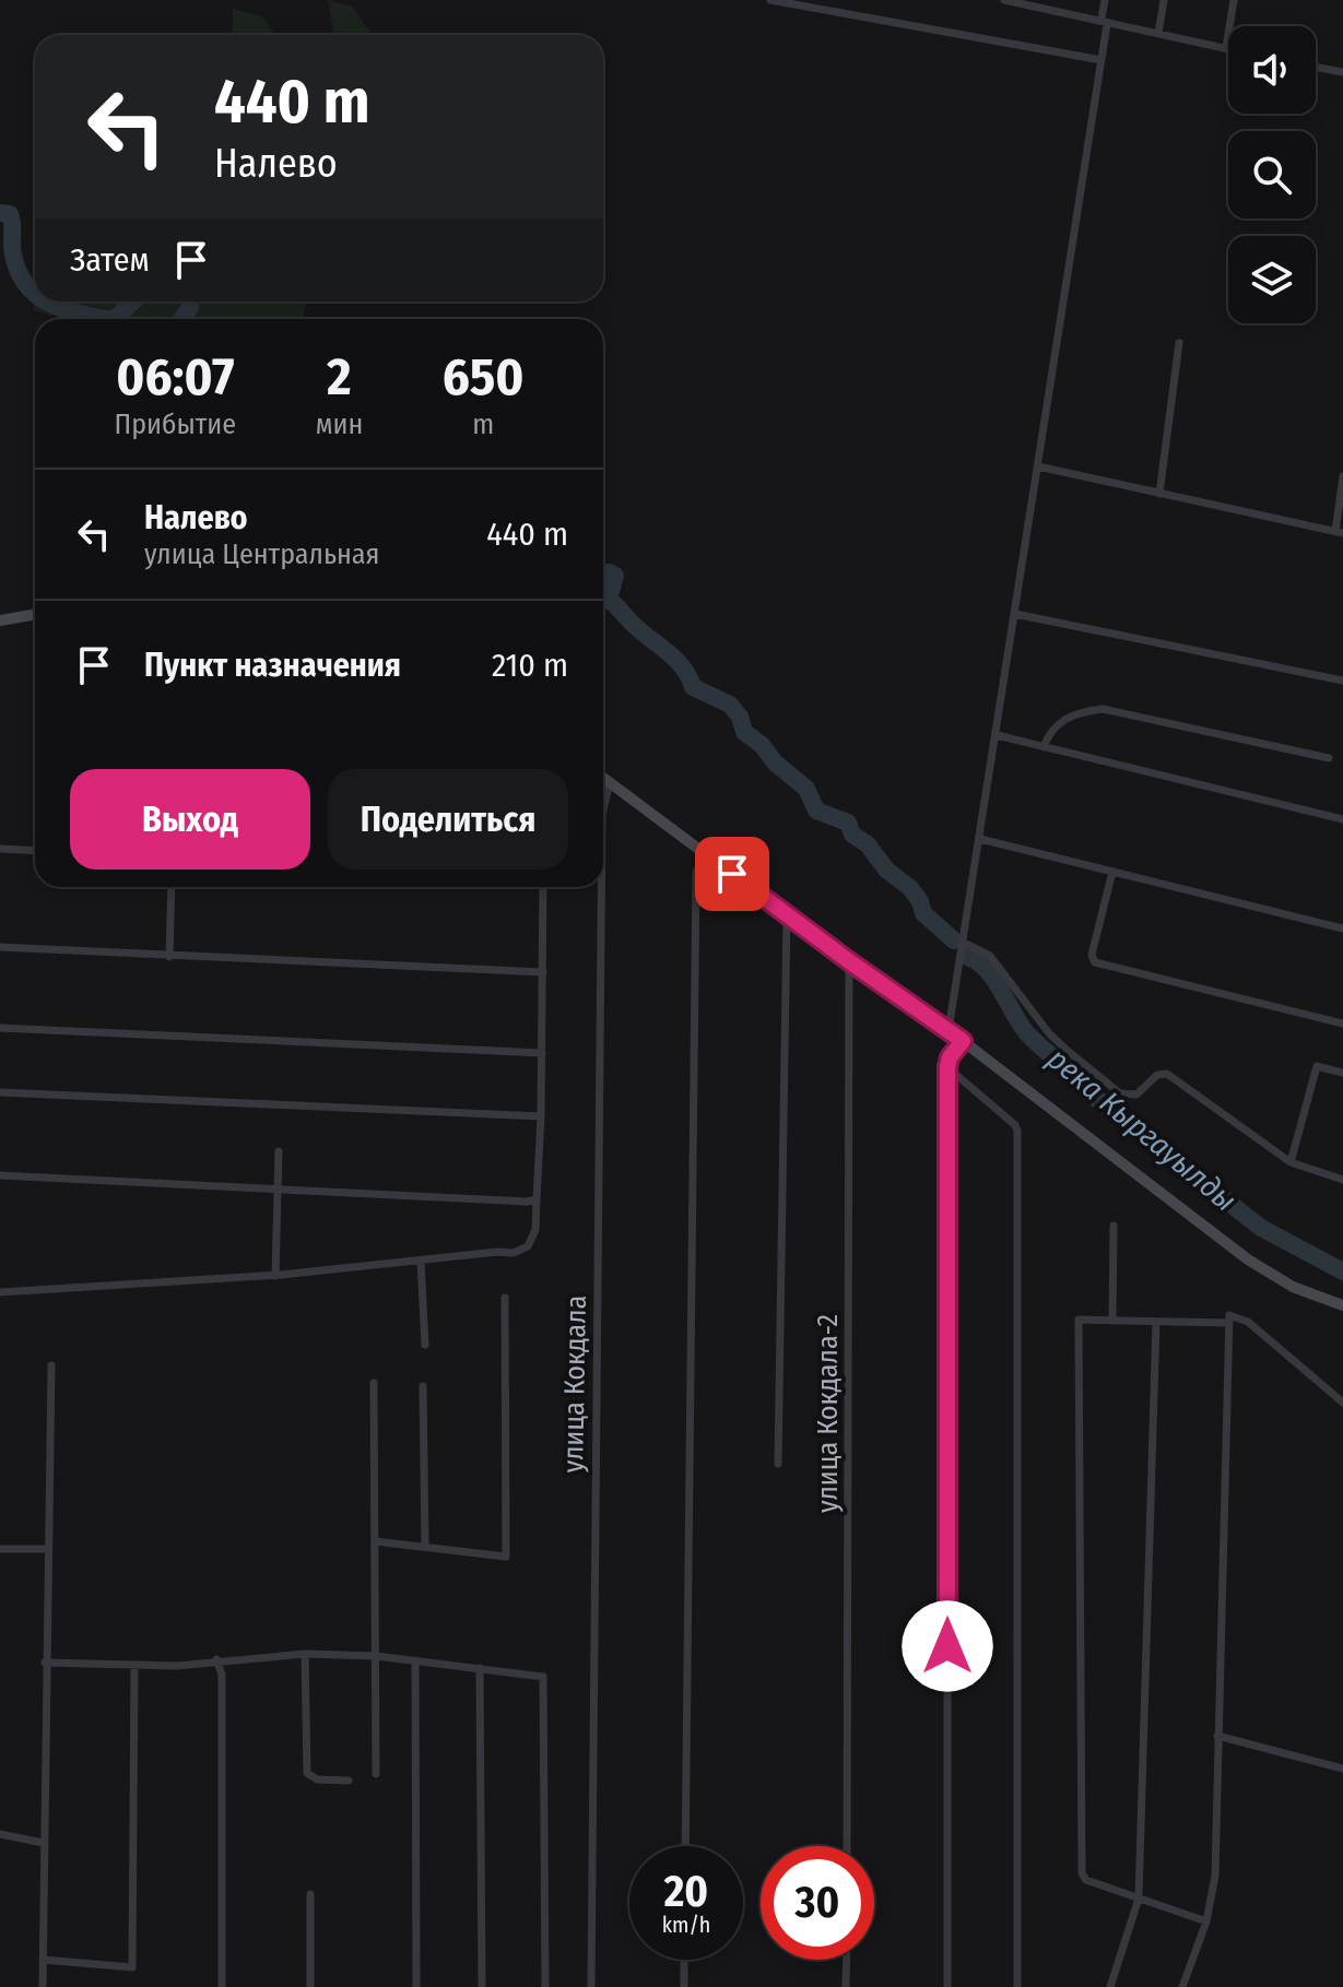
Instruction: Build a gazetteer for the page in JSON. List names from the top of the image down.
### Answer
{
  "streets": {
    "street": ["улица Кокдала", "улица Кокдала-2"]
  },
  "water": ["река Кыргауылды"],
  "page": {
    "turn": ["440 m", "Налево"],
    "then": "Затем",
    "eta": [
      "06:07",
      "Прибытие",
      "2",
      "мин",
      "650",
      "m"
    ],
    "list": [
      {
        "name": "Налево",
        "note": "улица Центральная",
        "value": "440 m"
      },
      {
        "name": "Пункт назначения",
        "value": "210 m"
      }
    ],
    "buttons": ["Выход", "Поделиться"],
    "speed": "20 km/h",
    "limit": "30"
  }
}
